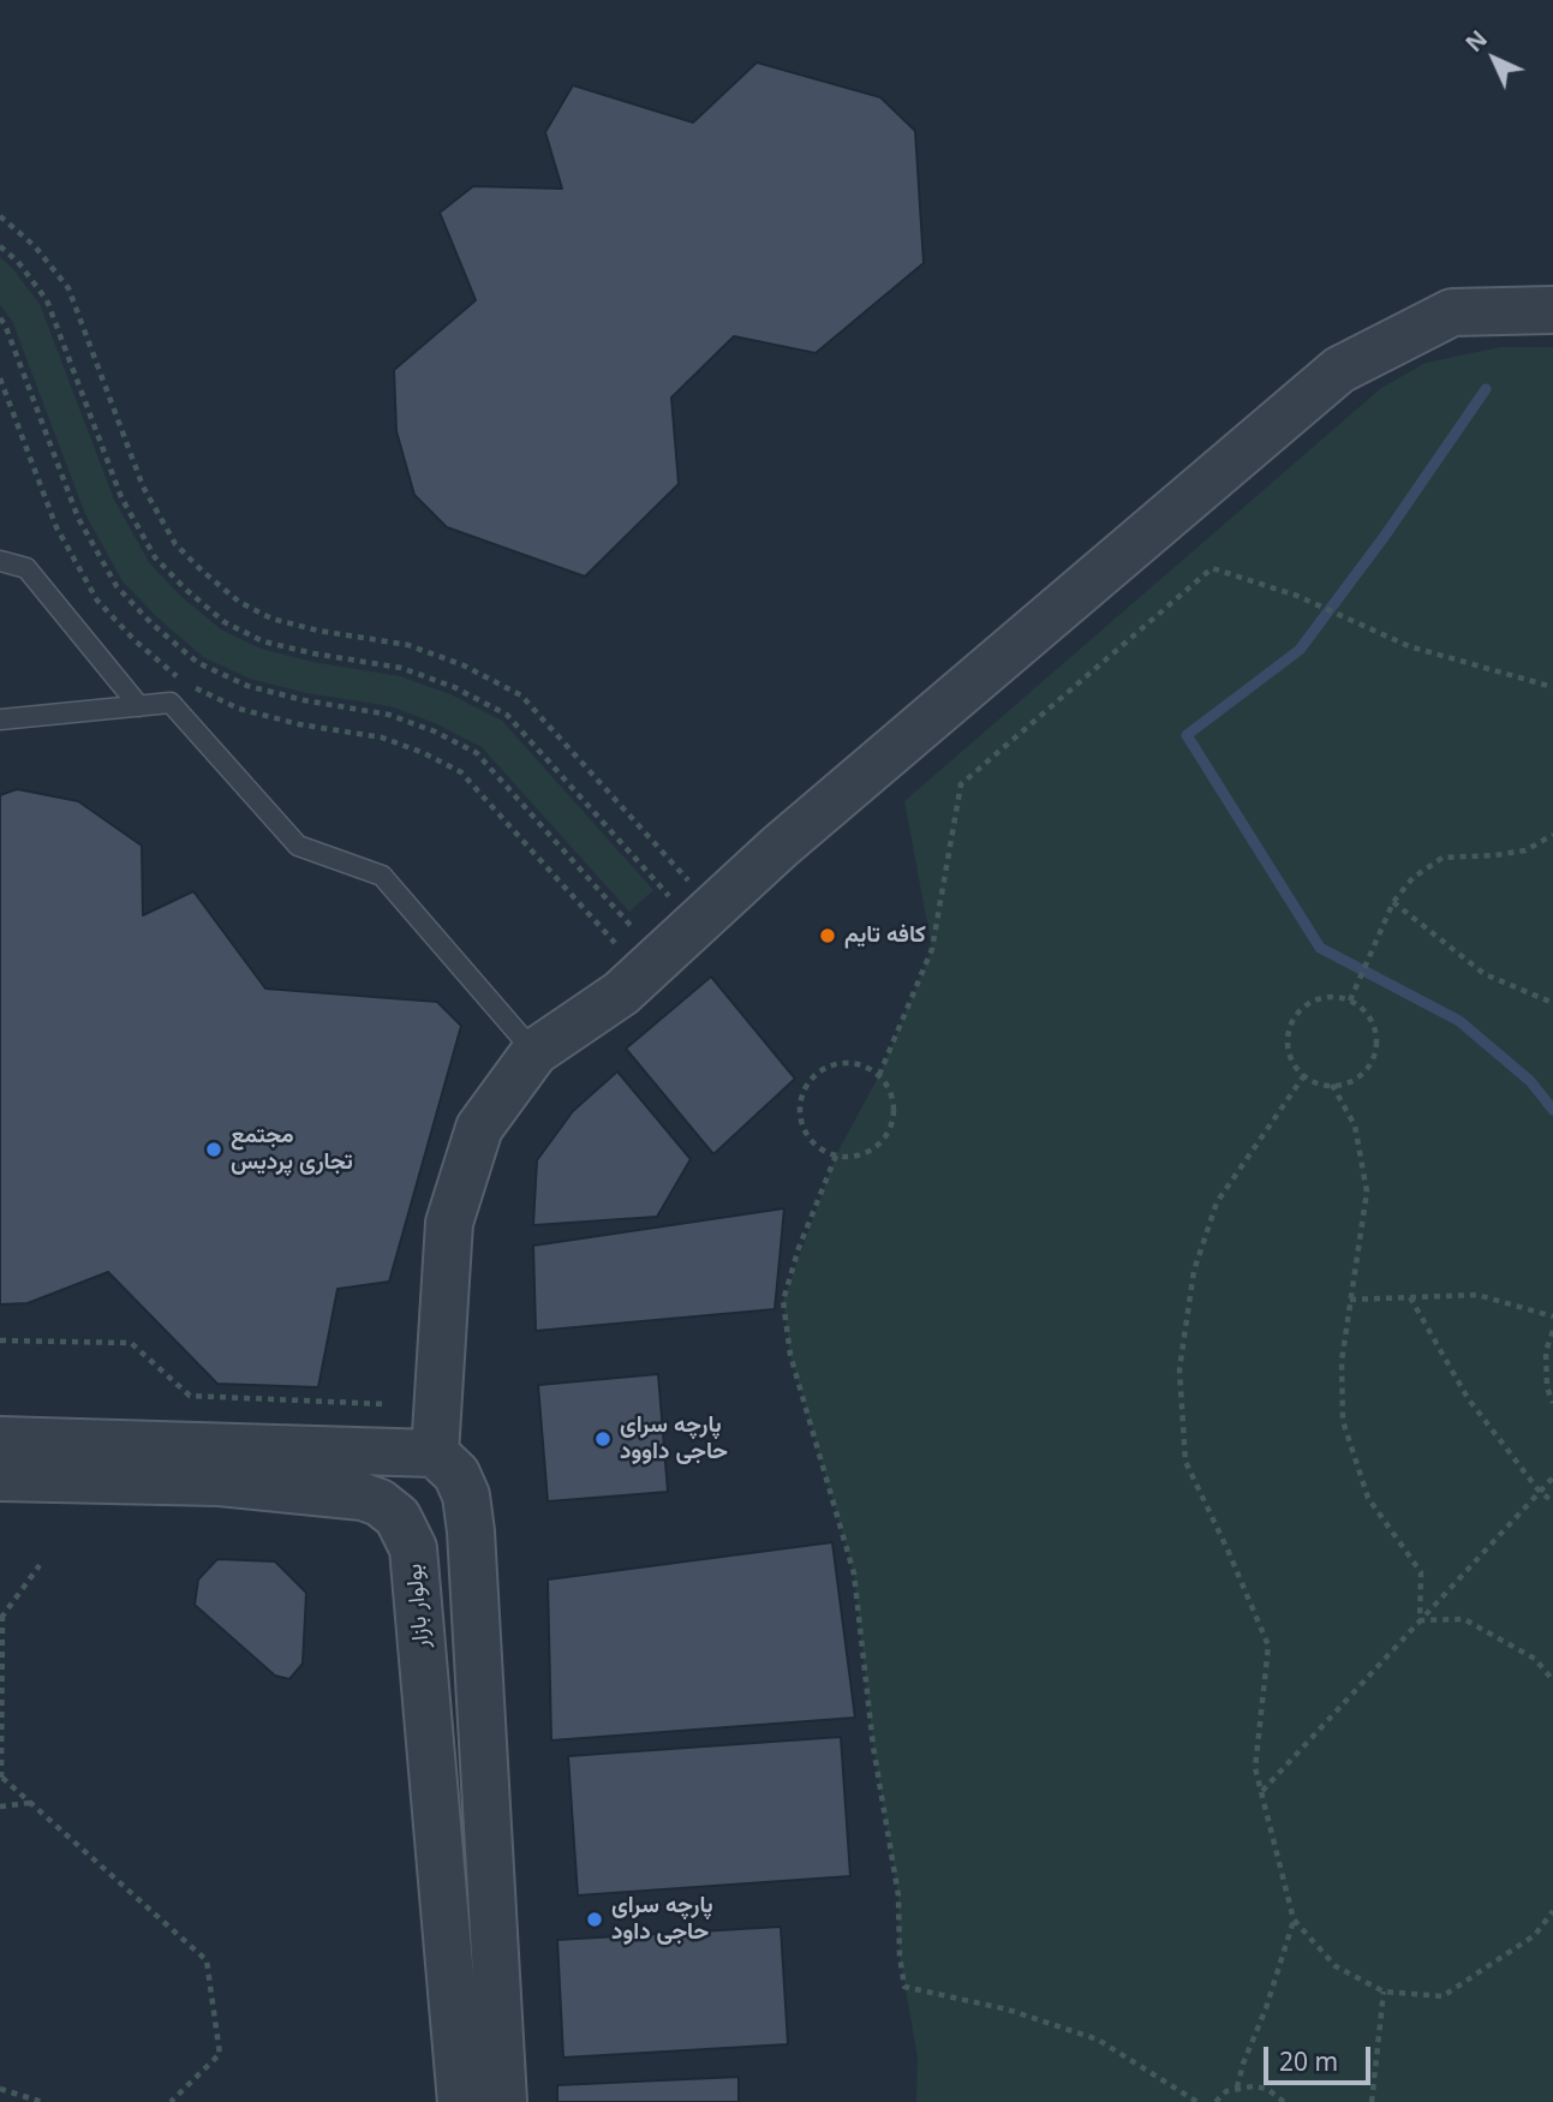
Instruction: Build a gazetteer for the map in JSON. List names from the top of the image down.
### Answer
{
  "streets": {
    "street": ["بولوار بازار"]
  },
  "places": [
    "كافه تايم",
    "مجتمع تجاری پردیس",
    "پارچه سرای حاجی داوود",
    "پارچه سرای حاجی داود"
  ],
  "scale_bar": "20 m",
  "north": "top left"
}
